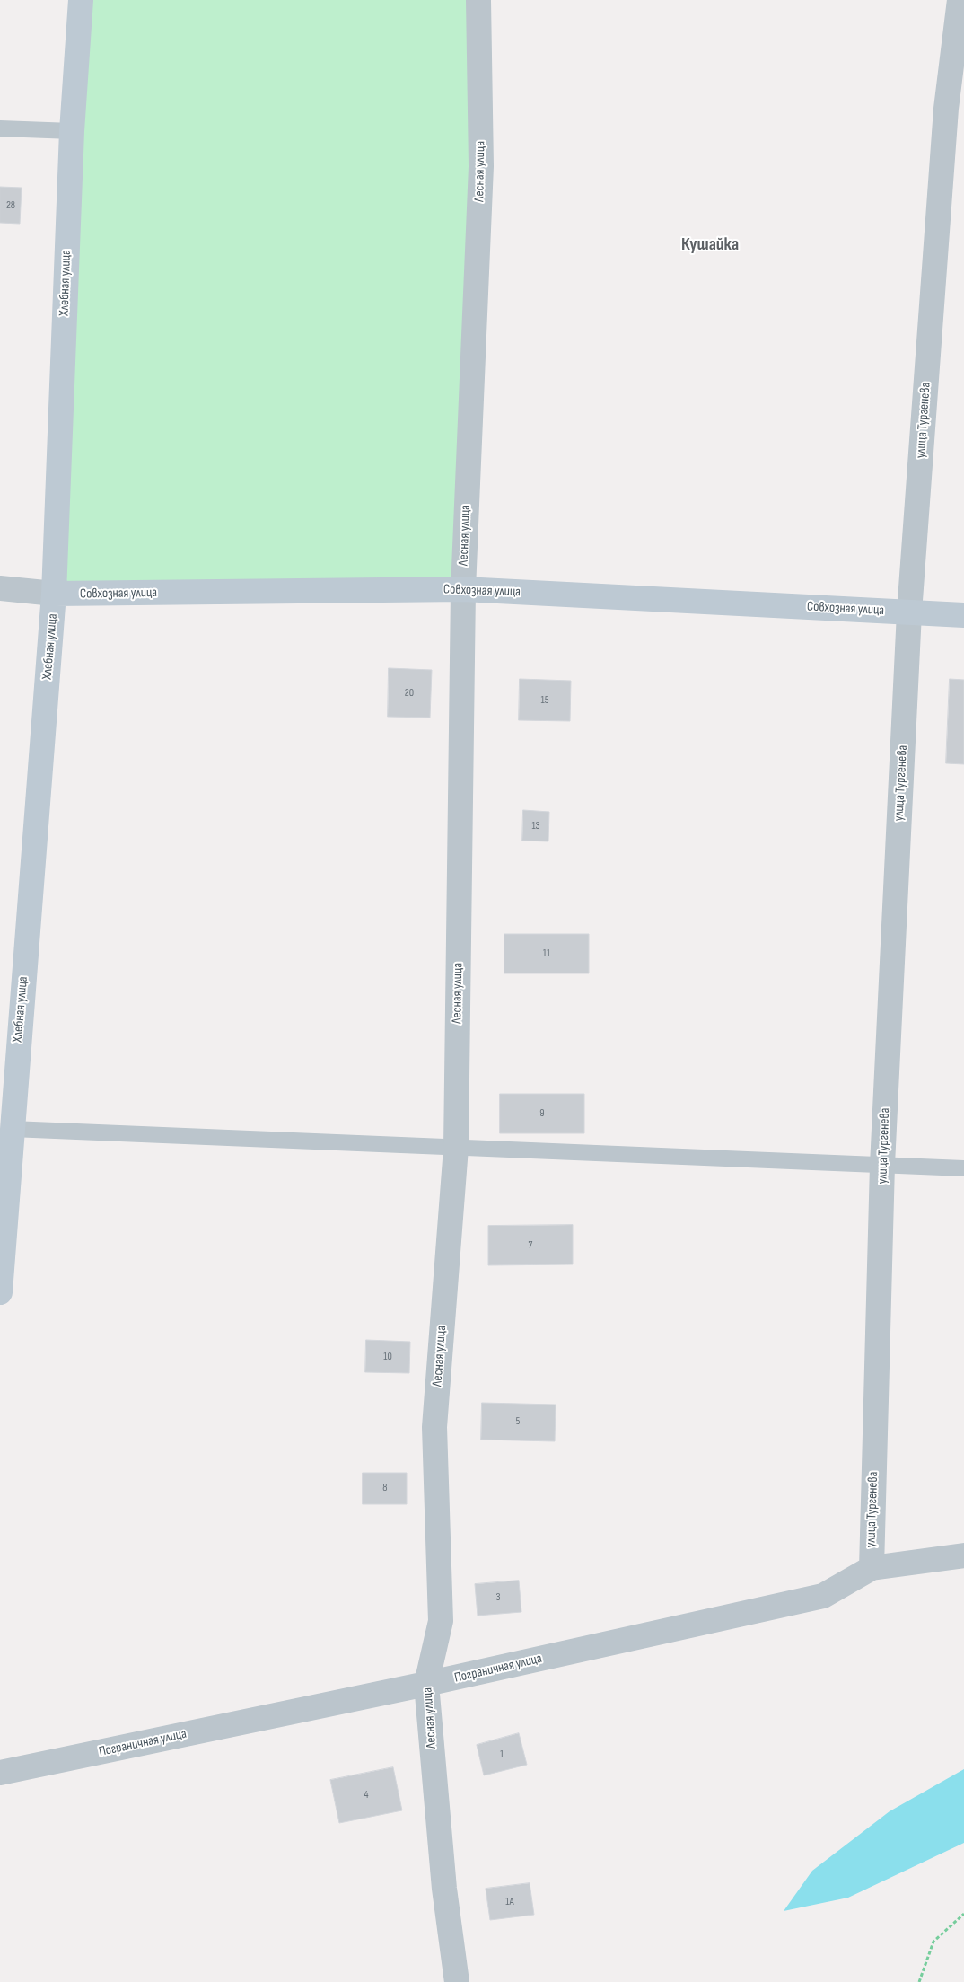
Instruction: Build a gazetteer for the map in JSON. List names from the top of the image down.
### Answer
{
  "streets": {
    "street": [
      "Лесная улица",
      "Хлебная улица",
      "улица Тургенева",
      "Совхозная улица",
      "Пограничная улица"
    ]
  },
  "crossings": [
    ["Лесная улица", "Совхозная улица"],
    ["Лесная улица", "Пограничная улица"],
    ["Хлебная улица", "Совхозная улица"],
    ["улица Тургенева", "Совхозная улица"],
    ["улица Тургенева", "Пограничная улица"]
  ],
  "districts": ["Кушайка"],
  "house_numbers": [
    "28",
    "20",
    "15",
    "13",
    "11",
    "9",
    "7",
    "10",
    "5",
    "8",
    "3",
    "1",
    "4",
    "1А"
  ]
}
